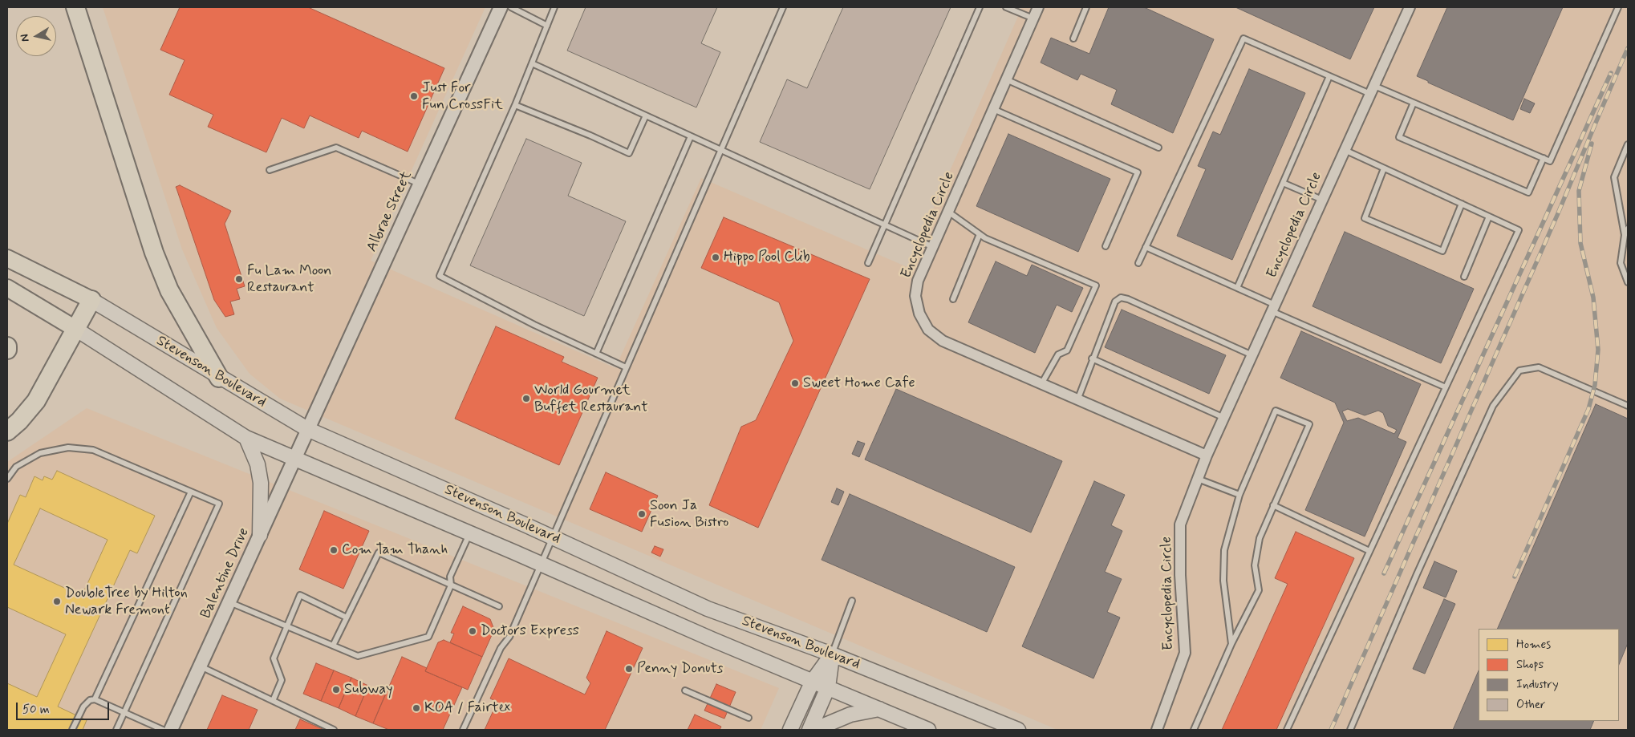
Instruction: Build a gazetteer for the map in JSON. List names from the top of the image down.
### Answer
{
  "streets": {
    "main road": ["Stevenson Boulevard"],
    "street": ["Albrae Street", "Encyclopedia Circle", "Balentine Drive"]
  },
  "crossings": [
    ["Albrae Street", "Stevenson Boulevard"],
    ["Albrae Street", "Balentine Drive"],
    ["Stevenson Boulevard", "Balentine Drive"]
  ],
  "places": [
    "Just For Fun CrossFit",
    "Hippo Pool Clib",
    "Fu Lam Moon Restaurant",
    "Sweet Home Cafe",
    "World Gourmet Buffet Restaurant",
    "Soon Ja Fusion Bistro",
    "Com Tam Thanh",
    "DoubleTree by Hilton Newark Fremont",
    "Doctors Express",
    "Penny Donuts",
    "Subway",
    "KOA / Fairtex"
  ],
  "legend": [
    "Homes",
    "Shops",
    "Industry",
    "Other"
  ],
  "scale_bar": "50 m",
  "north": "left"
}
